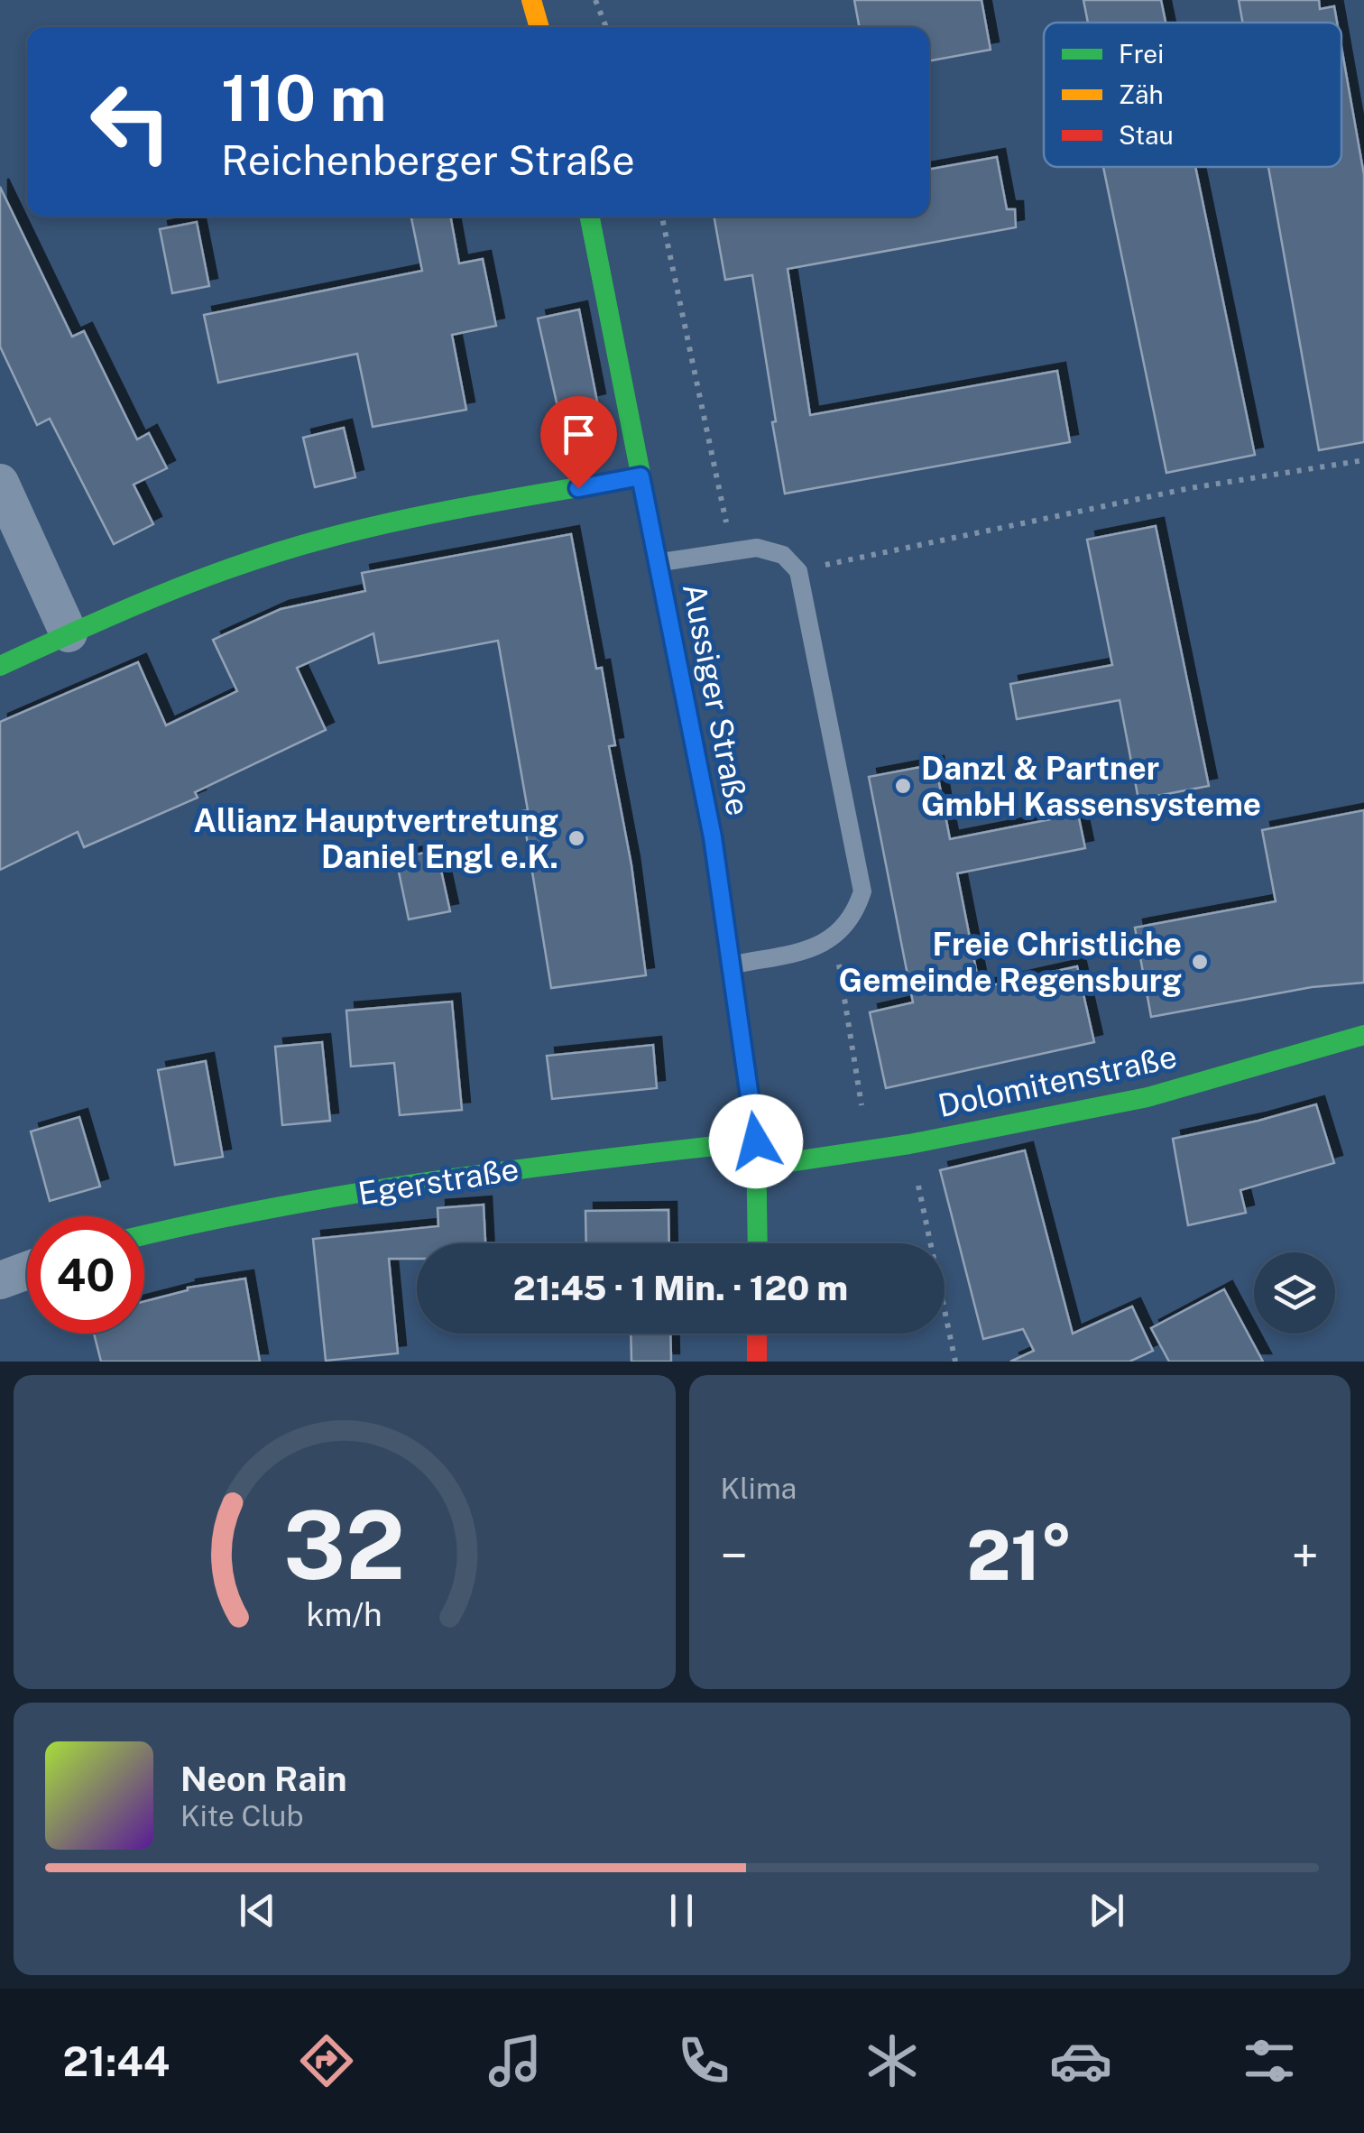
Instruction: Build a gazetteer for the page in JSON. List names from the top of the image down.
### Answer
{
  "streets": {
    "street": ["Aussiger Straße", "Dolomitenstraße", "Egerstraße"]
  },
  "crossings": [
    ["Aussiger Straße", "Dolomitenstraße"],
    ["Aussiger Straße", "Egerstraße"]
  ],
  "places": ["Danzl & Partner GmbH Kassensysteme", "Allianz Hauptvertretung Daniel Engl e.K.", "Freie Christliche Gemeinde Regensburg"],
  "legend": ["Frei", "Zäh", "Stau"],
  "page": {
    "turn": ["110 m", "Reichenberger Straße"],
    "limit": "40",
    "trip": "21:45 · 1 Min. · 120 m",
    "tile": "Klima",
    "heat": ["−", "21°", "+"],
    "song": ["Neon Rain", "Kite Club"],
    "tabs": "21:44",
    "gauge": ["32", "km/h"]
  }
}
